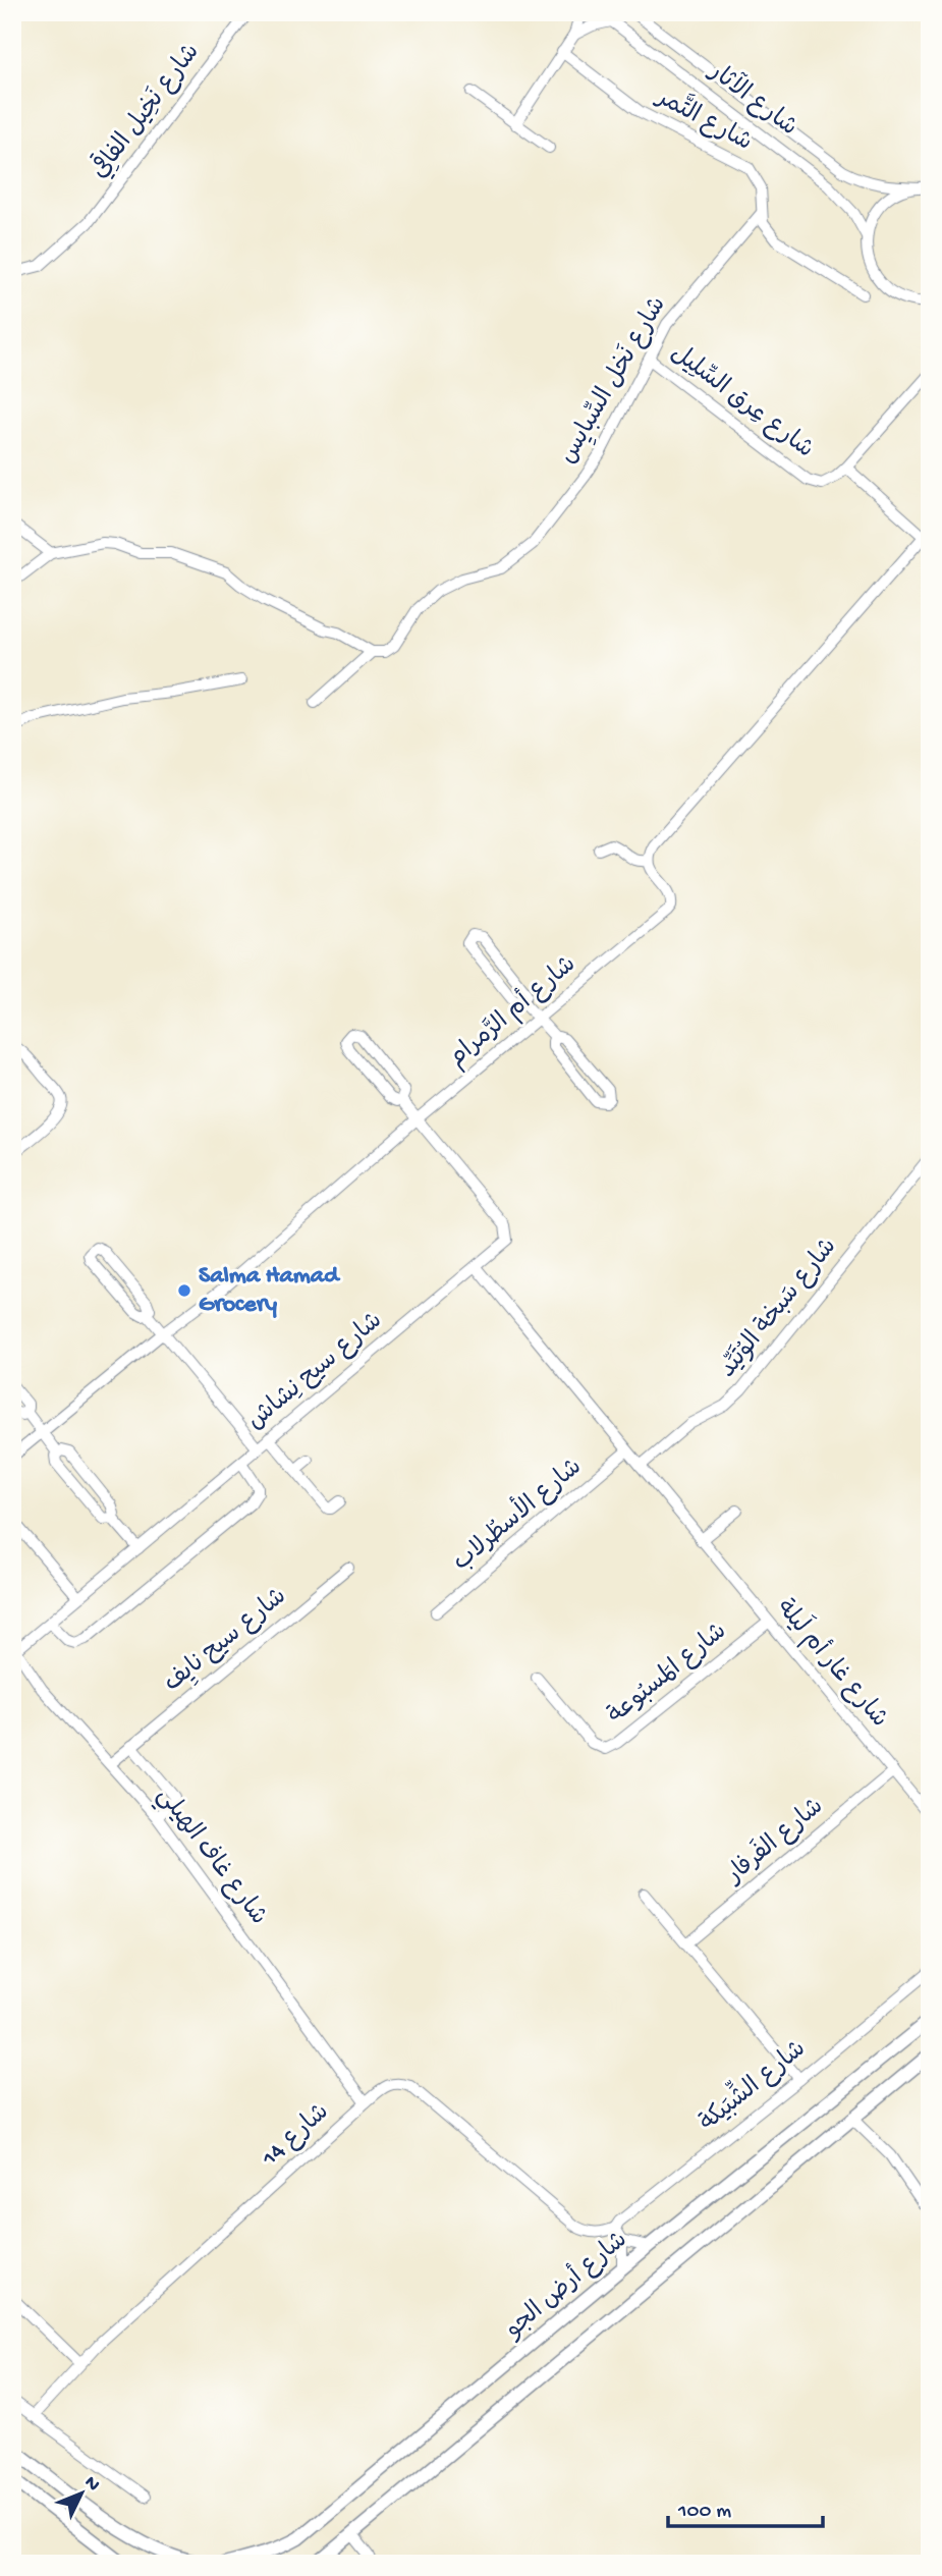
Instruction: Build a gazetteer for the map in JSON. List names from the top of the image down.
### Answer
{
  "streets": {
    "main road": ["شارع أرض الجو"],
    "street": [
      "شارع الآثار",
      "شارع نَخِيل الفاقِي",
      "شارع التَّمر",
      "شارع نَخل السِّبايِس",
      "شارع عِرق السِّلِيل",
      "شارع أم الرَّمرام",
      "شارع سَبخة الوُتَيِّد",
      "شارع سيح نِشاش",
      "شارع الأسطُرلاب",
      "شارع سيح نايِف",
      "شارع غار أم لَيلة",
      "شارع المَسبُوعة",
      "شارع الفَرفار",
      "شارع غاف الهيلي",
      "شارع الشِّبَيكة",
      "شارع 14"
    ]
  },
  "crossings": [
    ["شارع التَّمر", "شارع نَخل السِّبايِس"],
    ["شارع نَخل السِّبايِس", "شارع عِرق السِّلِيل"],
    ["شارع أم الرَّمرام", "شارع سيح نِشاش"],
    ["شارع سَبخة الوُتَيِّد", "شارع غار أم لَيلة"],
    ["شارع سيح نِشاش", "شارع غار أم لَيلة"],
    ["شارع سيح نِشاش", "شارع غاف الهيلي"],
    ["شارع الأسطُرلاب", "شارع غار أم لَيلة"],
    ["شارع سيح نايِف", "شارع غاف الهيلي"],
    ["شارع غار أم لَيلة", "شارع المَسبُوعة"],
    ["شارع غار أم لَيلة", "شارع الفَرفار"],
    ["شارع غاف الهيلي", "شارع 14"],
    ["شارع الشِّبَيكة", "شارع 14"]
  ],
  "places": ["Salma Hamad Grocery"],
  "scale_bar": "100 m",
  "north": "top right"
}
